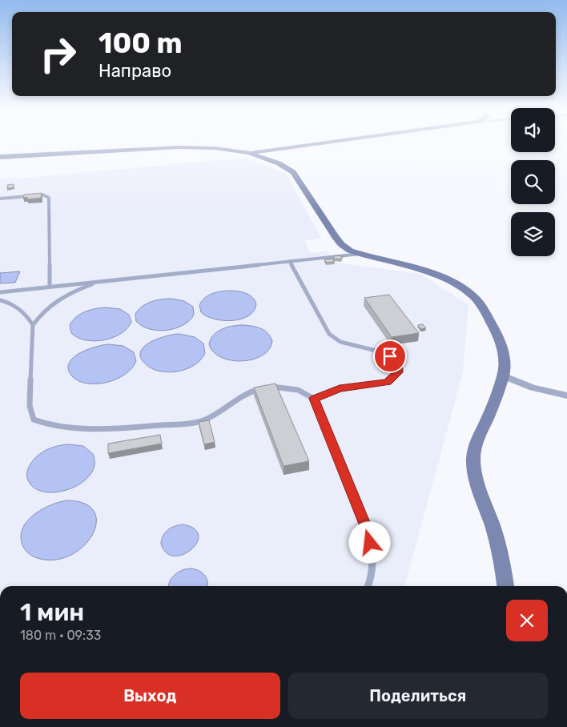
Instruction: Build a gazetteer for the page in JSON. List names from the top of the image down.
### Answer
{
  "page": {
    "turn": ["100 m", "Направо"],
    "heading": ["1 мин", "180 m · 09:33"],
    "buttons": ["Выход", "Поделиться"]
  }
}
